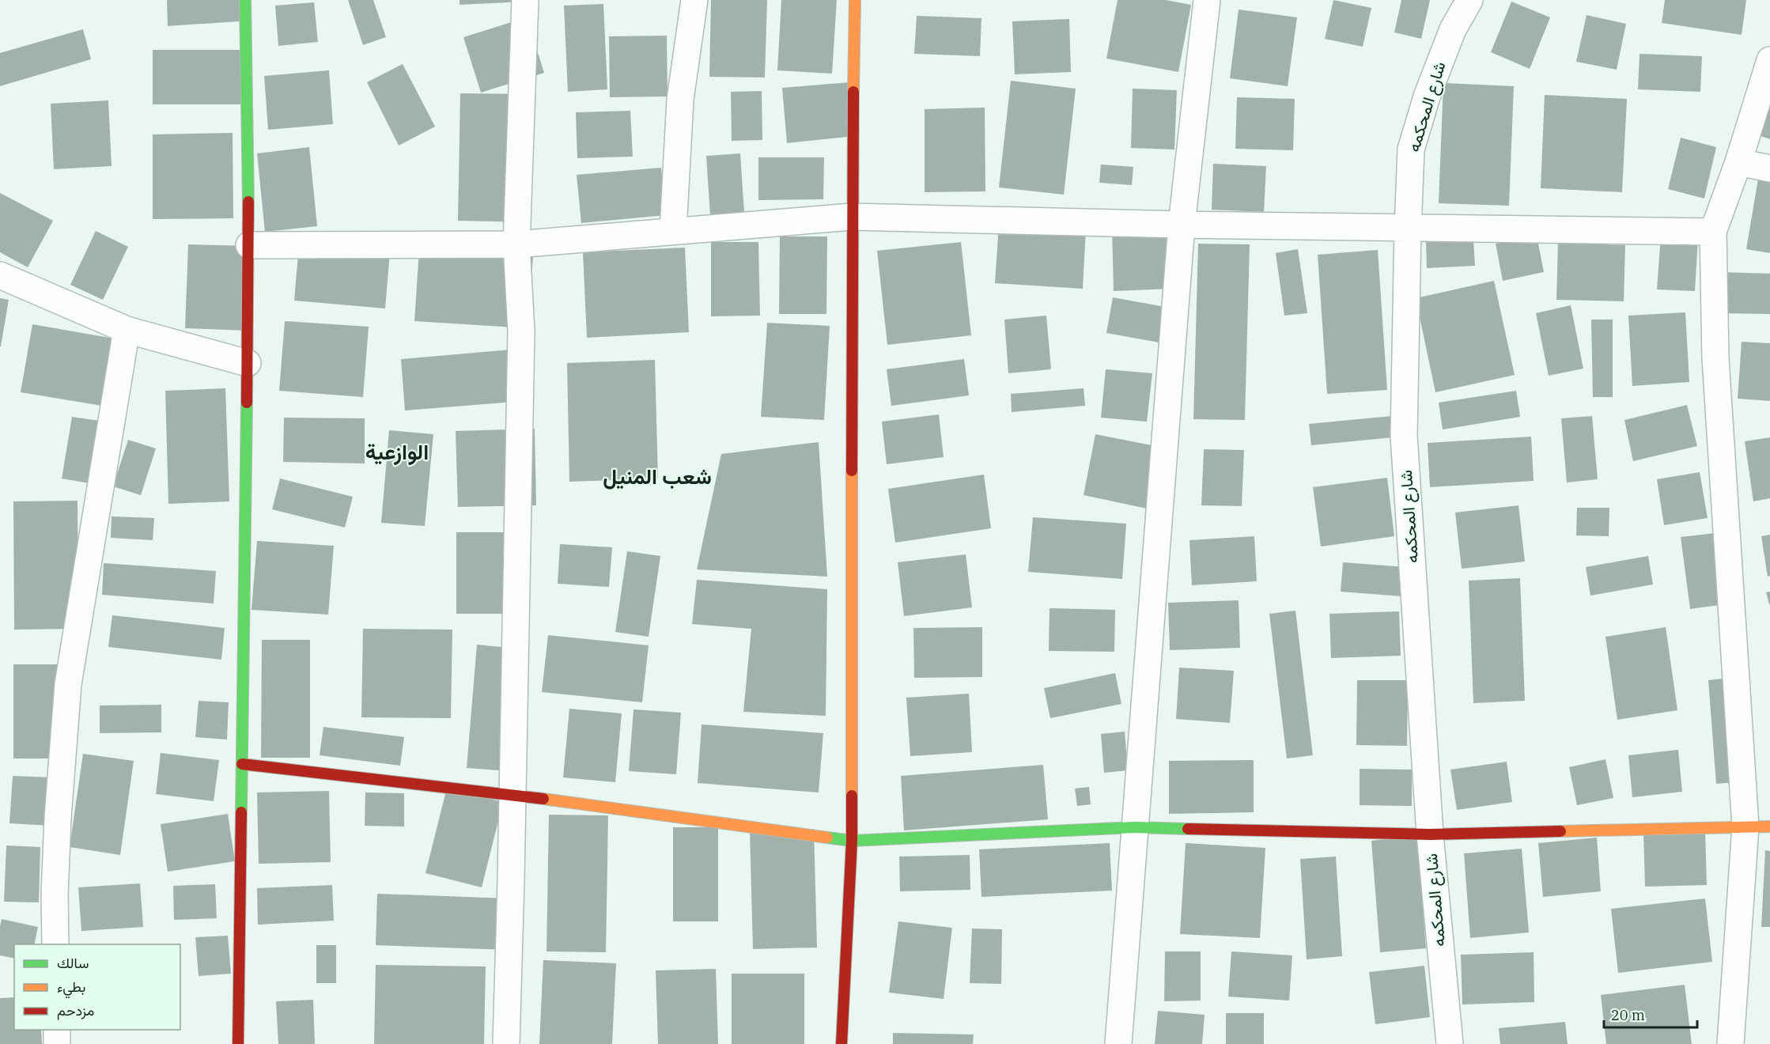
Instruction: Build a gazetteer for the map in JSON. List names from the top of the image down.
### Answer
{
  "streets": {
    "street": ["شارع المحكمه"]
  },
  "districts": ["الوازعية", "شعب المنيل"],
  "legend": ["سالك", "بطيء", "مزدحم"],
  "scale_bar": "20 m"
}
